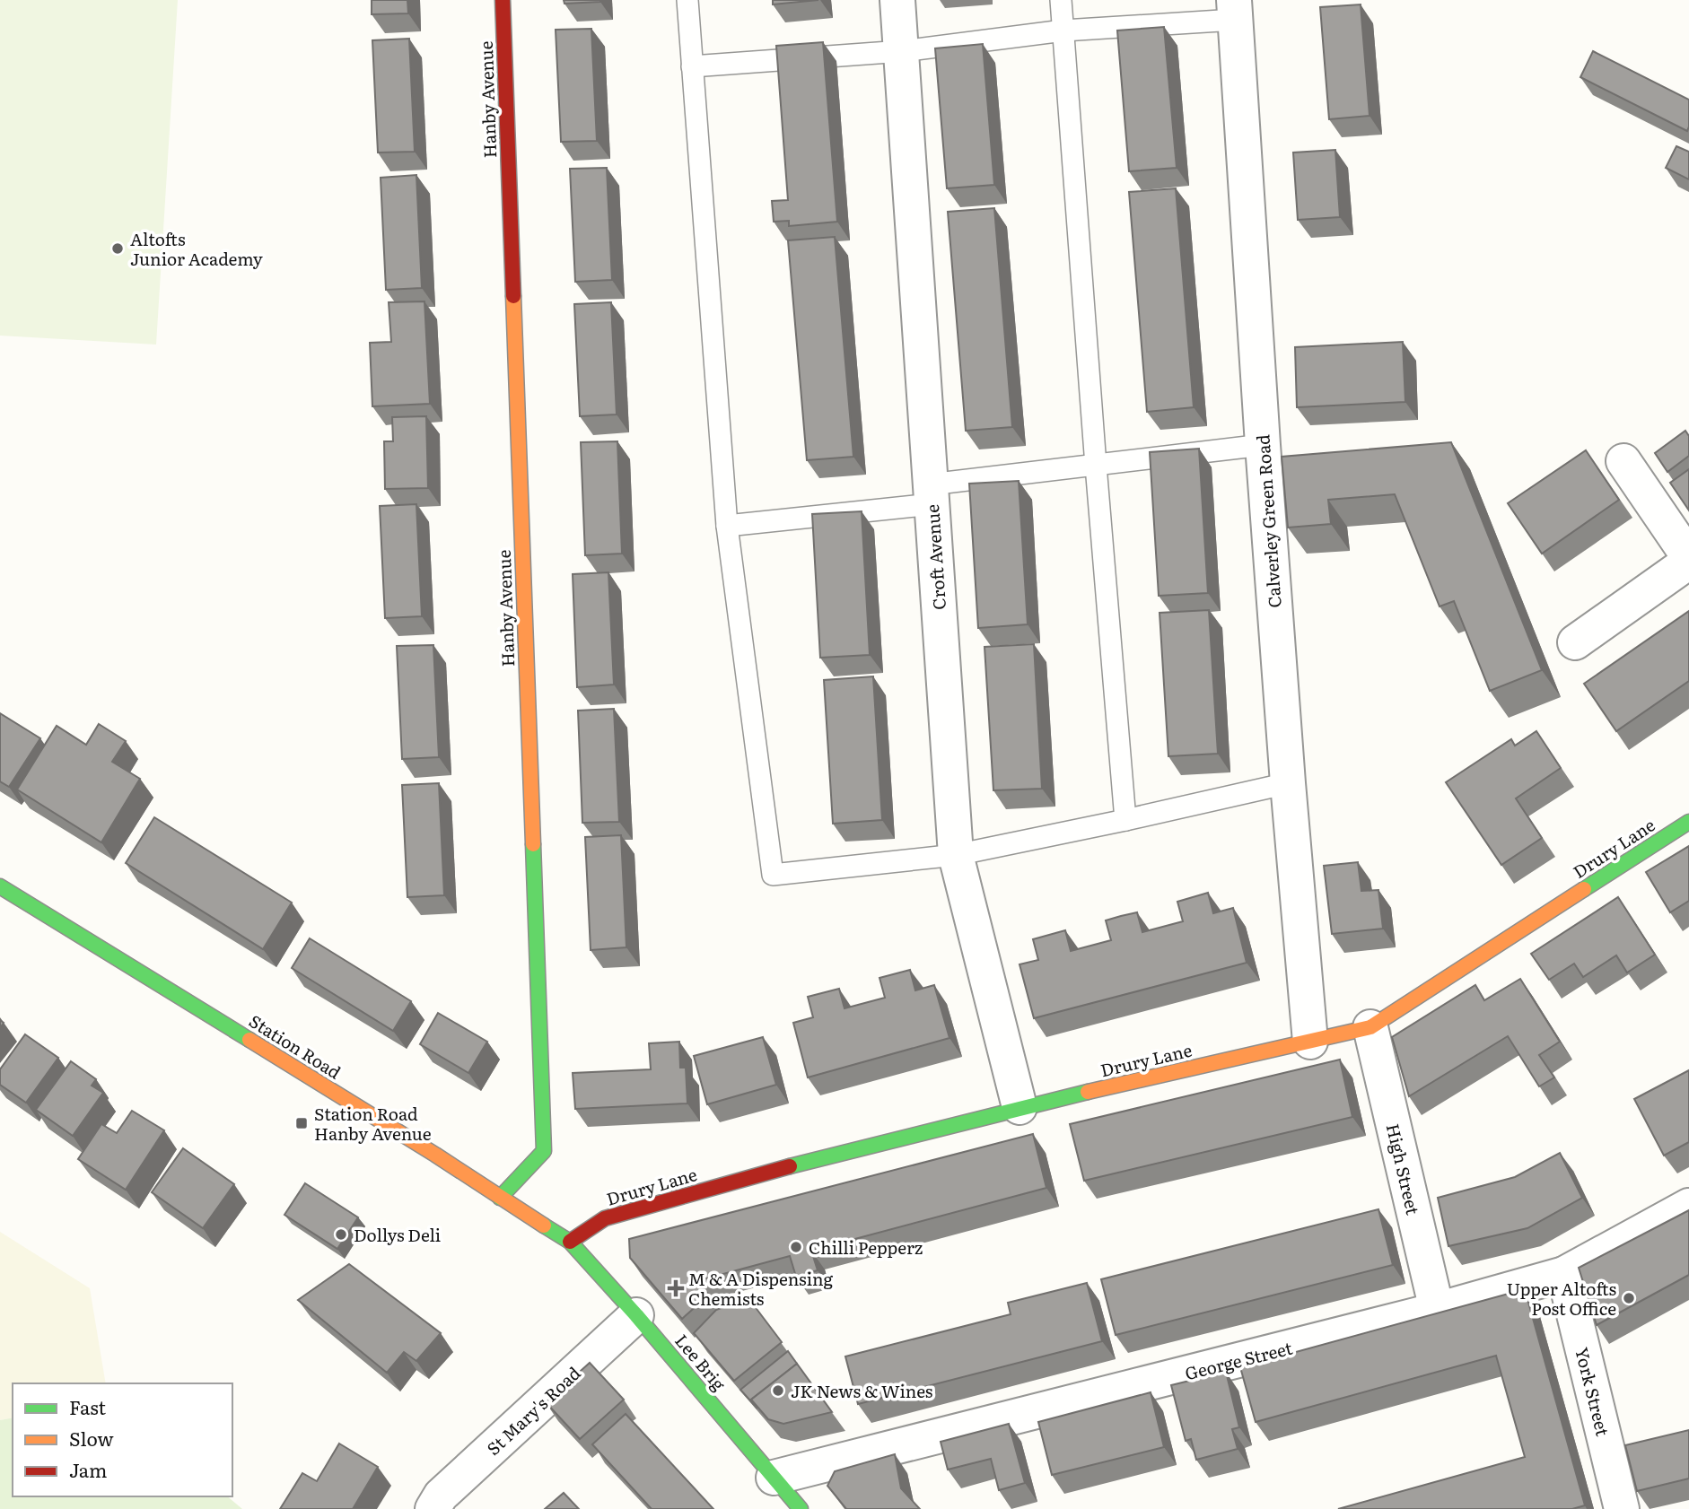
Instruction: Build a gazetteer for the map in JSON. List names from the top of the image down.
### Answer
{
  "streets": {
    "street": [
      "Hanby Avenue",
      "Calverley Green Road",
      "Croft Avenue",
      "Drury Lane",
      "Station Road",
      "High Street",
      "George Street",
      "Lee Brig",
      "York Street",
      "St Mary's Road"
    ]
  },
  "crossings": [
    ["Hanby Avenue", "Station Road"],
    ["Calverley Green Road", "Drury Lane"],
    ["Croft Avenue", "Drury Lane"],
    ["Drury Lane", "Station Road"],
    ["Drury Lane", "High Street"],
    ["Drury Lane", "Lee Brig"],
    ["Station Road", "Lee Brig"],
    ["High Street", "George Street"],
    ["George Street", "Lee Brig"],
    ["George Street", "York Street"],
    ["Lee Brig", "St Mary's Road"]
  ],
  "places": {
    "other": [
      "Altofts Junior Academy",
      "Dollys Deli",
      "Chilli Pepperz",
      "Upper Altofts Post Office",
      "JK News & Wines"
    ],
    "transit": ["Station Road Hanby Avenue"],
    "health": ["M & A Dispensing Chemists"]
  },
  "legend": ["Fast", "Slow", "Jam"]
}
